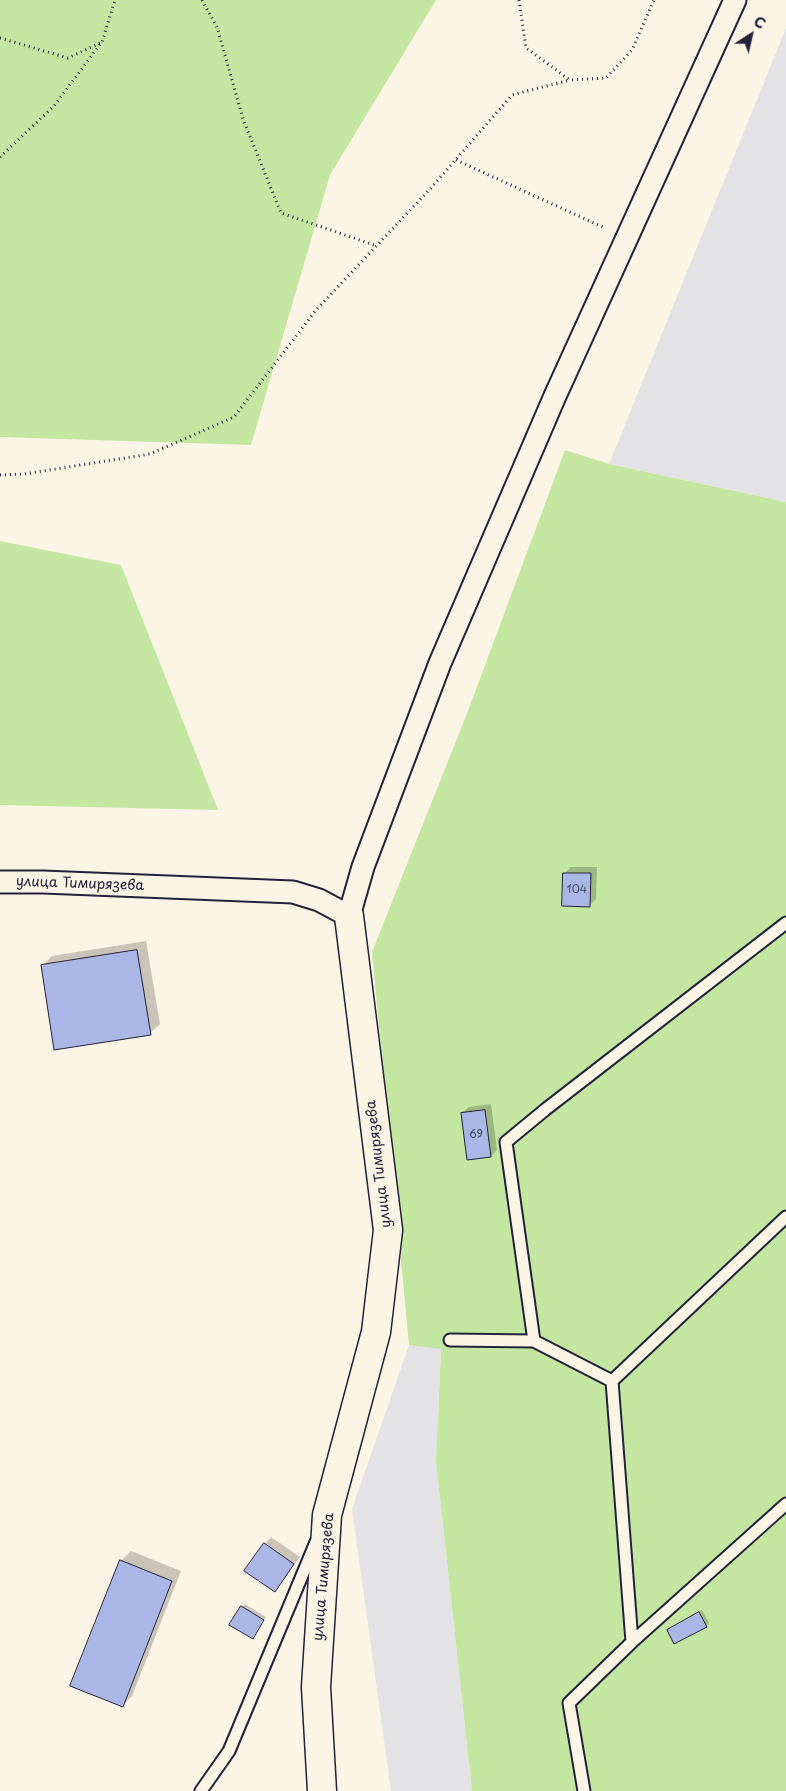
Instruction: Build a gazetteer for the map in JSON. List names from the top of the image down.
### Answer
{
  "streets": {
    "street": ["улица Тимирязева"]
  },
  "house_numbers": ["104", "69"],
  "north": "top right"
}
